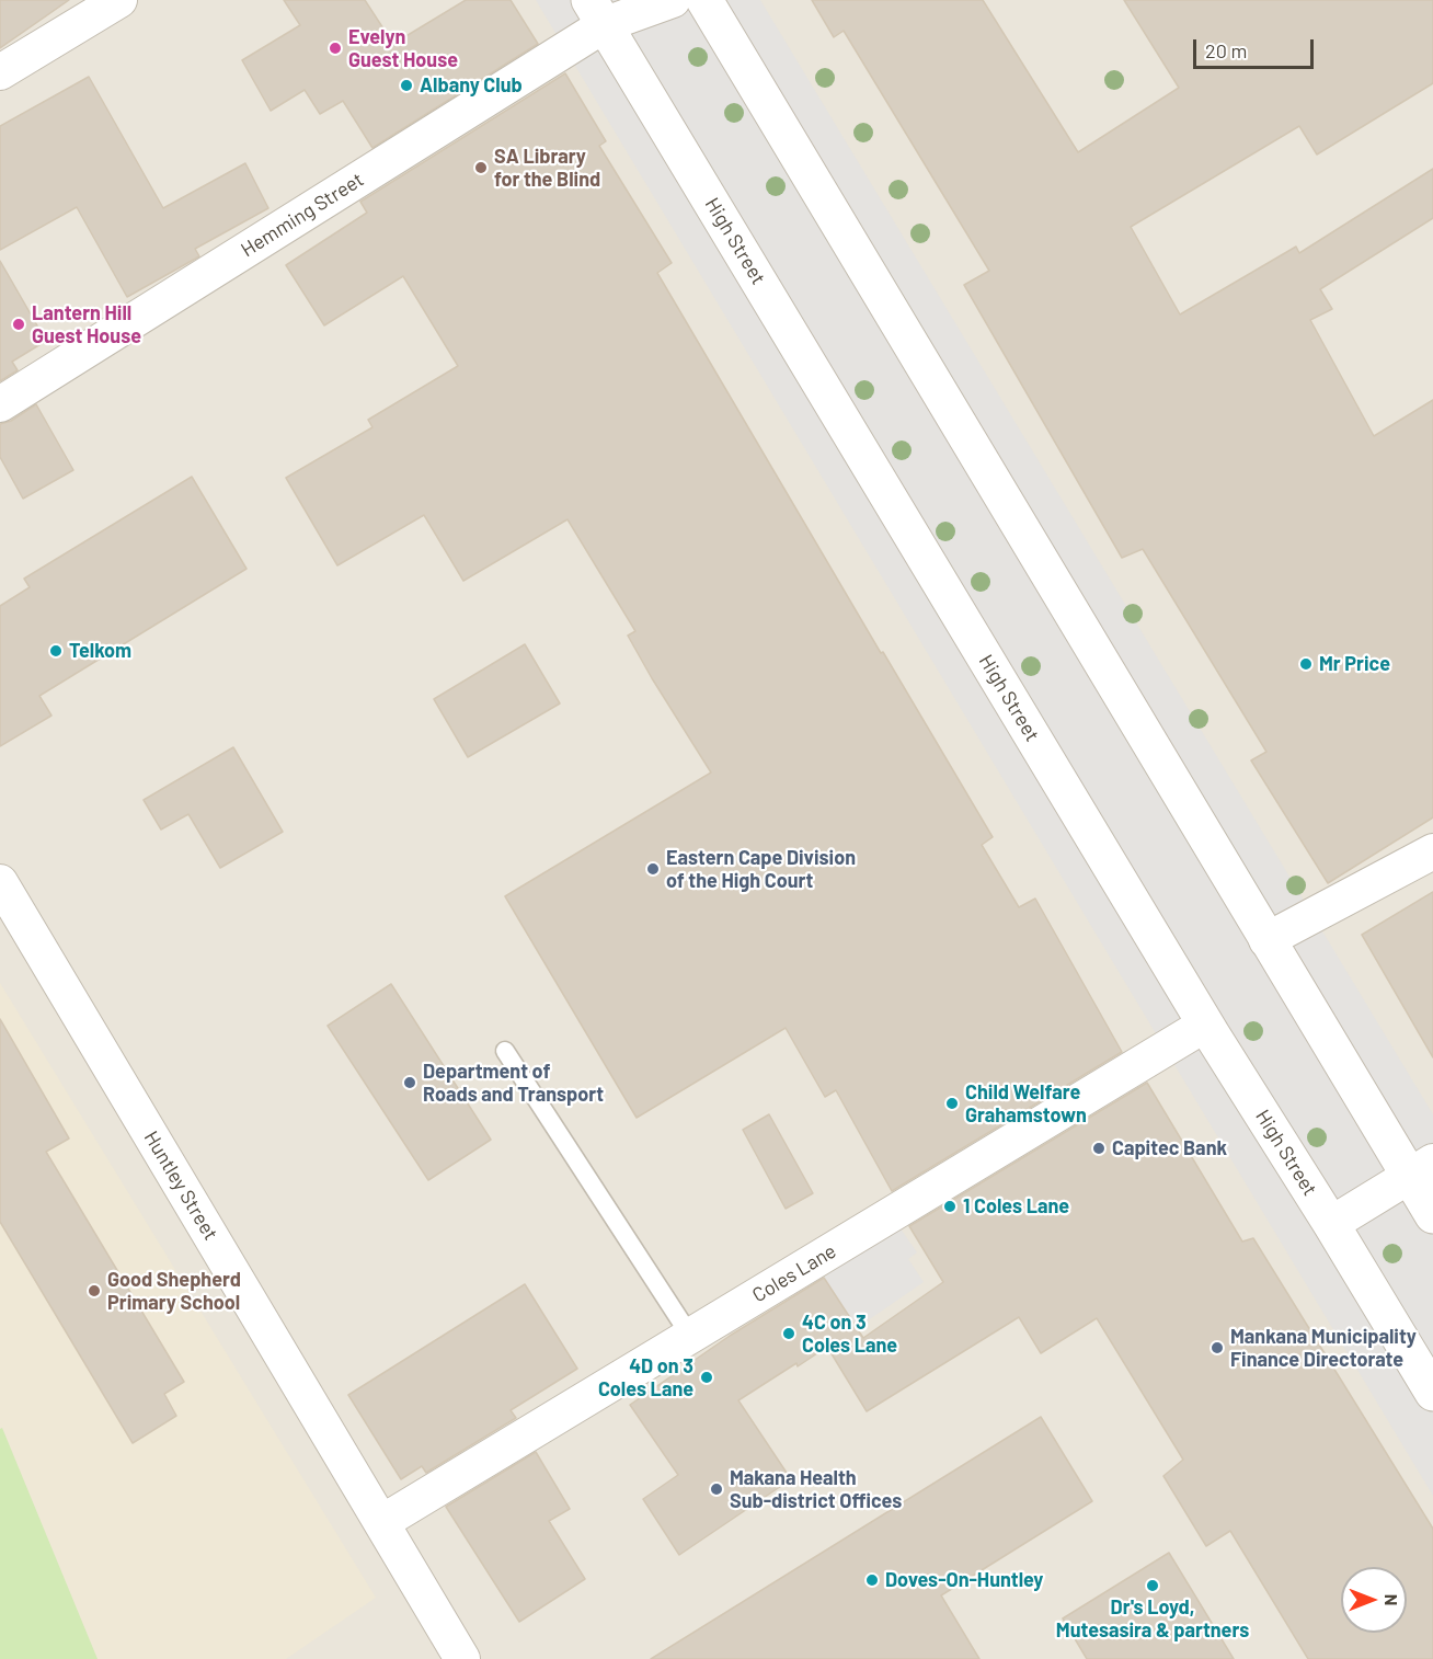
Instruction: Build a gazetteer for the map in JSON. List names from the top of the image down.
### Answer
{
  "streets": {
    "street": [
      "Hemming Street",
      "High Street",
      "Huntley Street",
      "Coles Lane"
    ]
  },
  "crossings": [
    ["Hemming Street", "High Street"],
    ["High Street", "Coles Lane"],
    ["Huntley Street", "Coles Lane"]
  ],
  "places": [
    "Evelyn Guest House",
    "Albany Club",
    "SA Library for the Blind",
    "Lantern Hill Guest House",
    "Telkom",
    "Mr Price",
    "Eastern Cape Division of the High Court",
    "Department of Roads and Transport",
    "Child Welfare Grahamstown",
    "Capitec Bank",
    "1 Coles Lane",
    "Good Shepherd Primary School",
    "4C on 3 Coles Lane",
    "Mankana Municipality Finance Directorate",
    "4D on 3 Coles Lane",
    "Makana Health Sub-district Offices",
    "Doves-On-Huntley",
    "Dr's Loyd, Mutesasira & partners"
  ],
  "scale_bar": "20 m",
  "north": "right"
}
